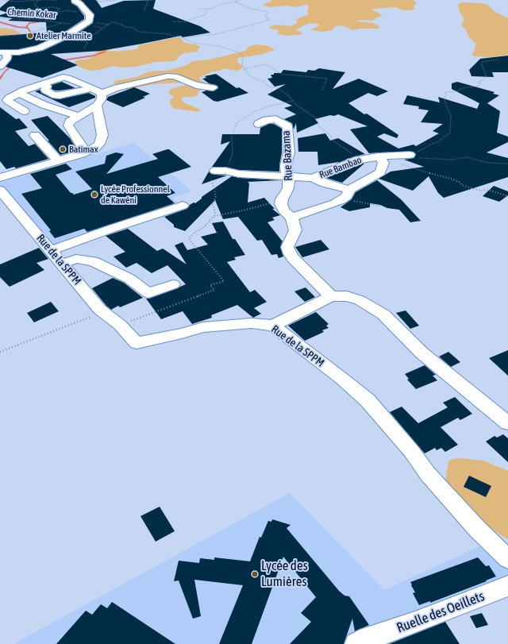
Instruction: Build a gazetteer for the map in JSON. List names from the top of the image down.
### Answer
{
  "streets": {
    "street": [
      "Rue Bazama",
      "Rue Bambao",
      "Rue de la SPPM",
      "Ruelle des Oeillets"
    ],
    "path": ["Chemin Kokar"]
  },
  "crossings": [
    ["Rue Bazama", "Rue Bambao"]
  ],
  "places": [
    "Atelier Marmite",
    "Batimax",
    "Lycée Professionnel de Kawéni",
    "Lycée des Lumières"
  ]
}
